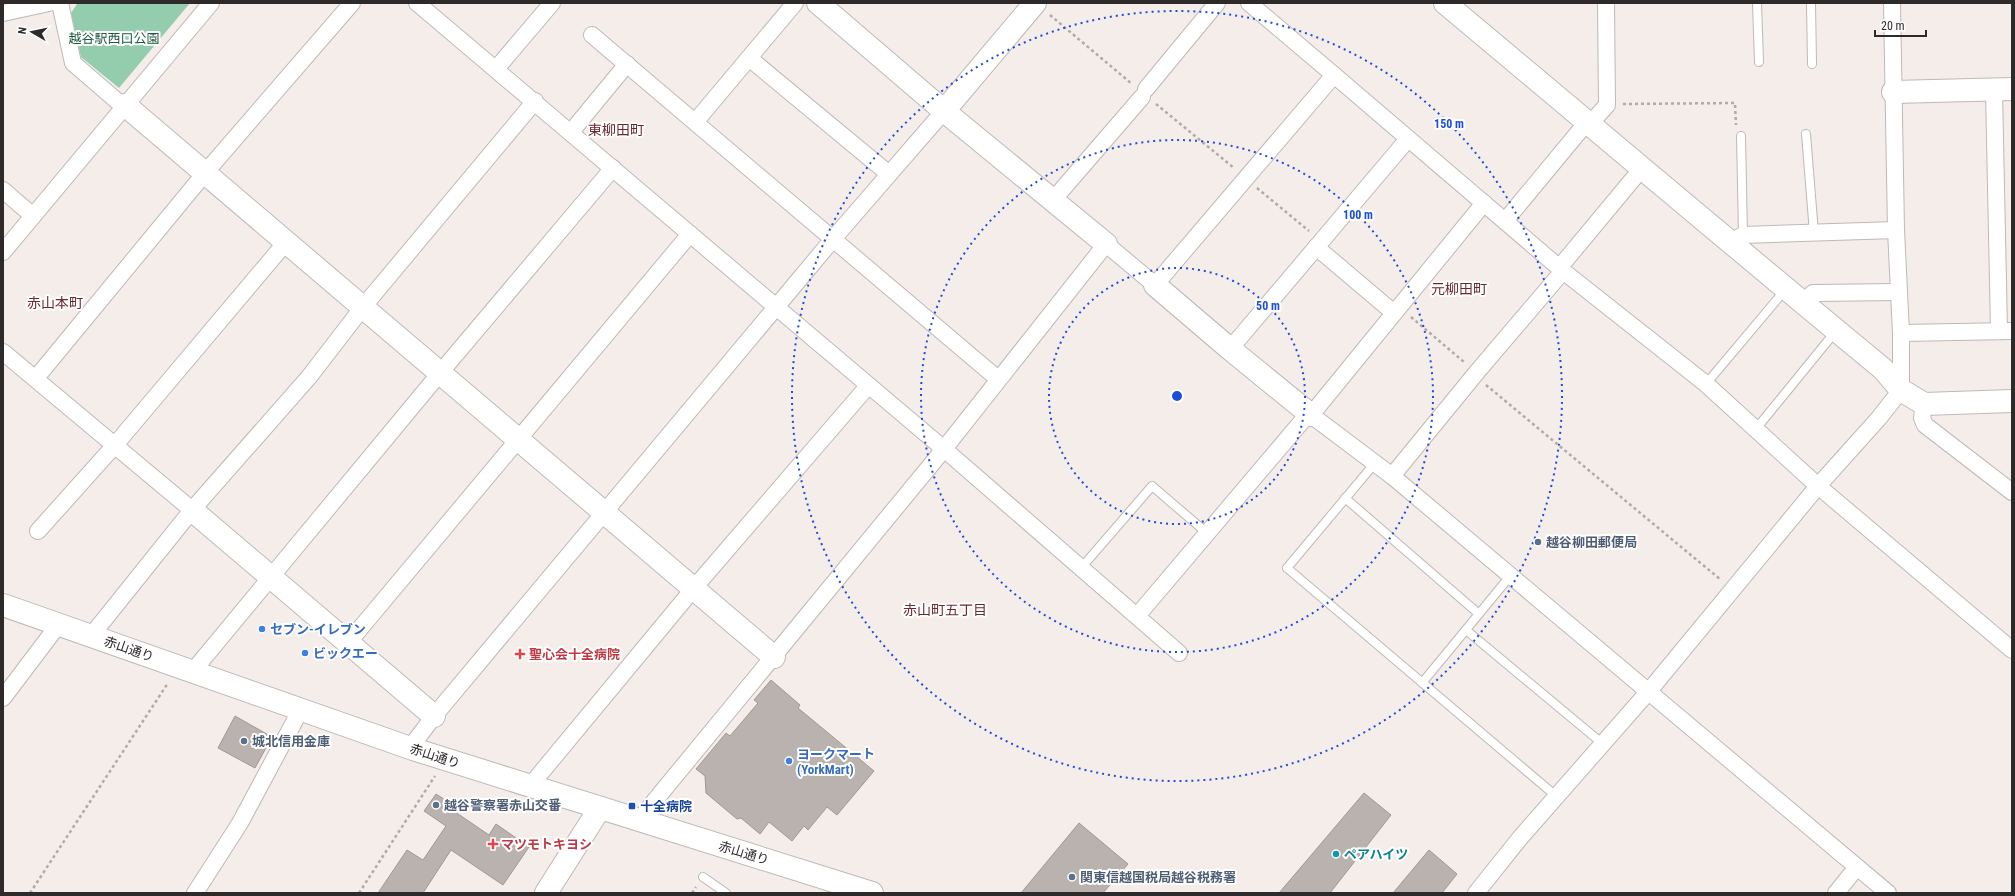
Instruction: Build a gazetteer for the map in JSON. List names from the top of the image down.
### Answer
{
  "streets": {
    "street": ["赤山通り"]
  },
  "districts": [
    "東柳田町",
    "元柳田町",
    "赤山本町",
    "赤山町五丁目"
  ],
  "parks": ["越谷駅西口公園"],
  "places": {
    "other": [
      "越谷柳田郵便局",
      "セブン-イレブン",
      "ビックエー",
      "城北信用金庫",
      "ヨークマート (YorkMart)",
      "越谷警察署赤山交番",
      "ペアハイツ",
      "関東信越国税局越谷税務署"
    ],
    "health": ["聖心会十全病院", "マツモトキヨシ"],
    "transit": ["十全病院"]
  },
  "scale_bar": "20 m",
  "north": "left",
  "rings": ["150 m", "100 m", "50 m"]
}
